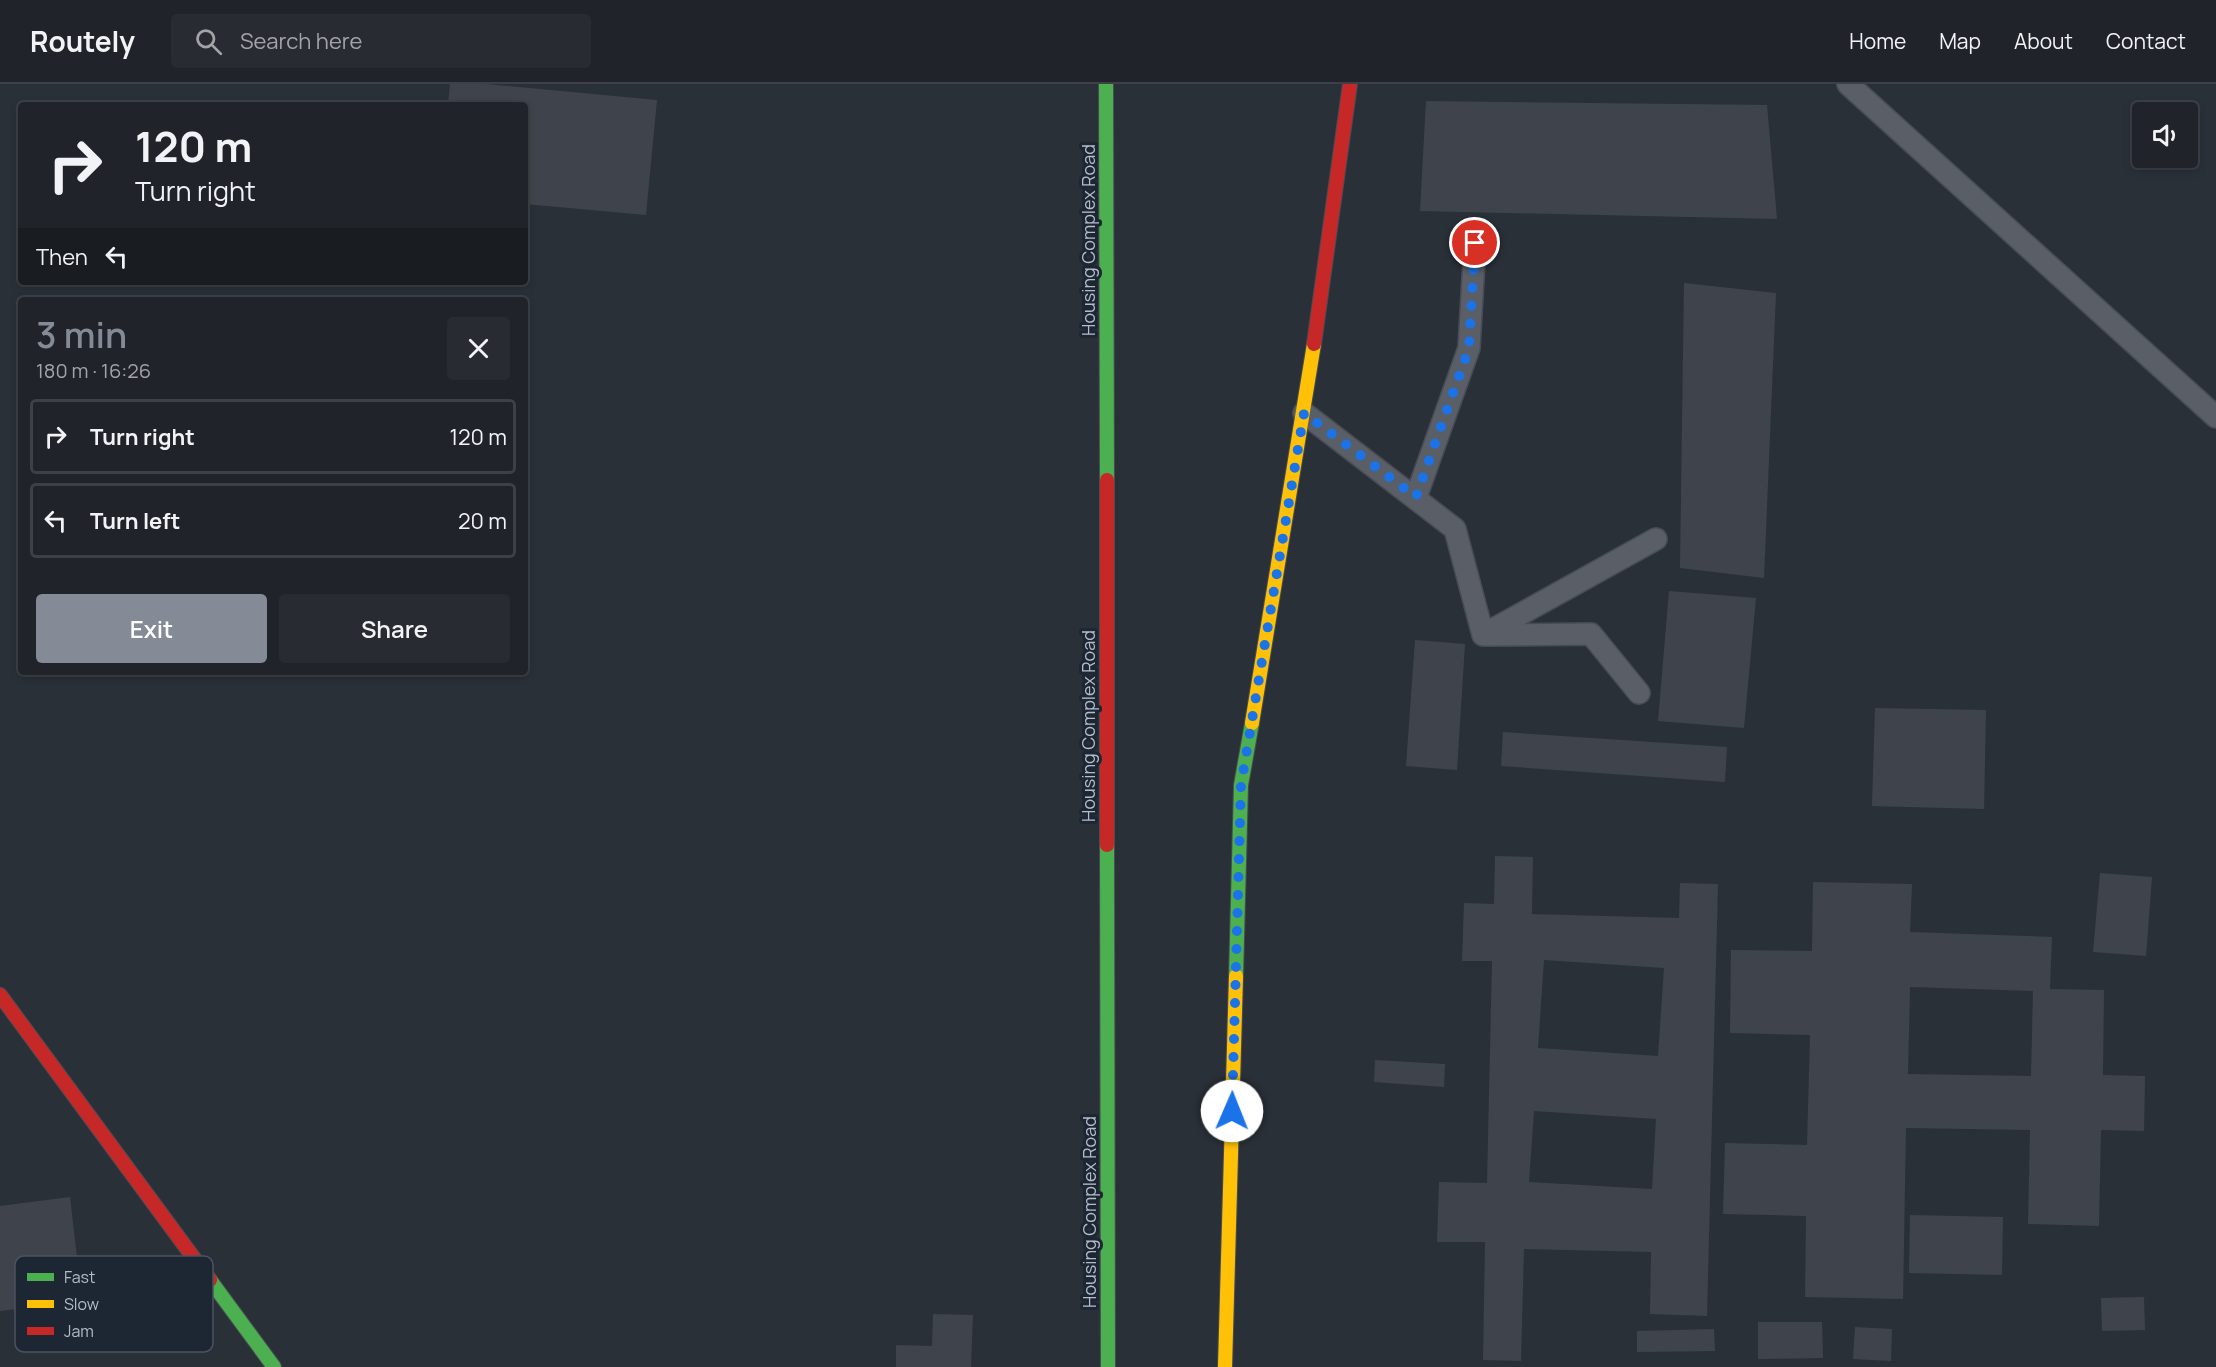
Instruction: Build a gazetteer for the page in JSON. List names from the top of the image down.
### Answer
{
  "streets": {
    "street": ["Housing Complex Road"]
  },
  "legend": ["Fast", "Slow", "Jam"],
  "page": {
    "header": "Routely",
    "search": "Search here",
    "nav": [
      "Home",
      "Map",
      "About",
      "Contact"
    ],
    "turn": ["120 m", "Turn right"],
    "then": "Then",
    "heading": ["3 min", "180 m · 16:26"],
    "list": [
      {
        "name": "Turn right",
        "value": "120 m"
      },
      {
        "name": "Turn left",
        "value": "20 m"
      }
    ],
    "buttons": ["Exit", "Share"]
  }
}
